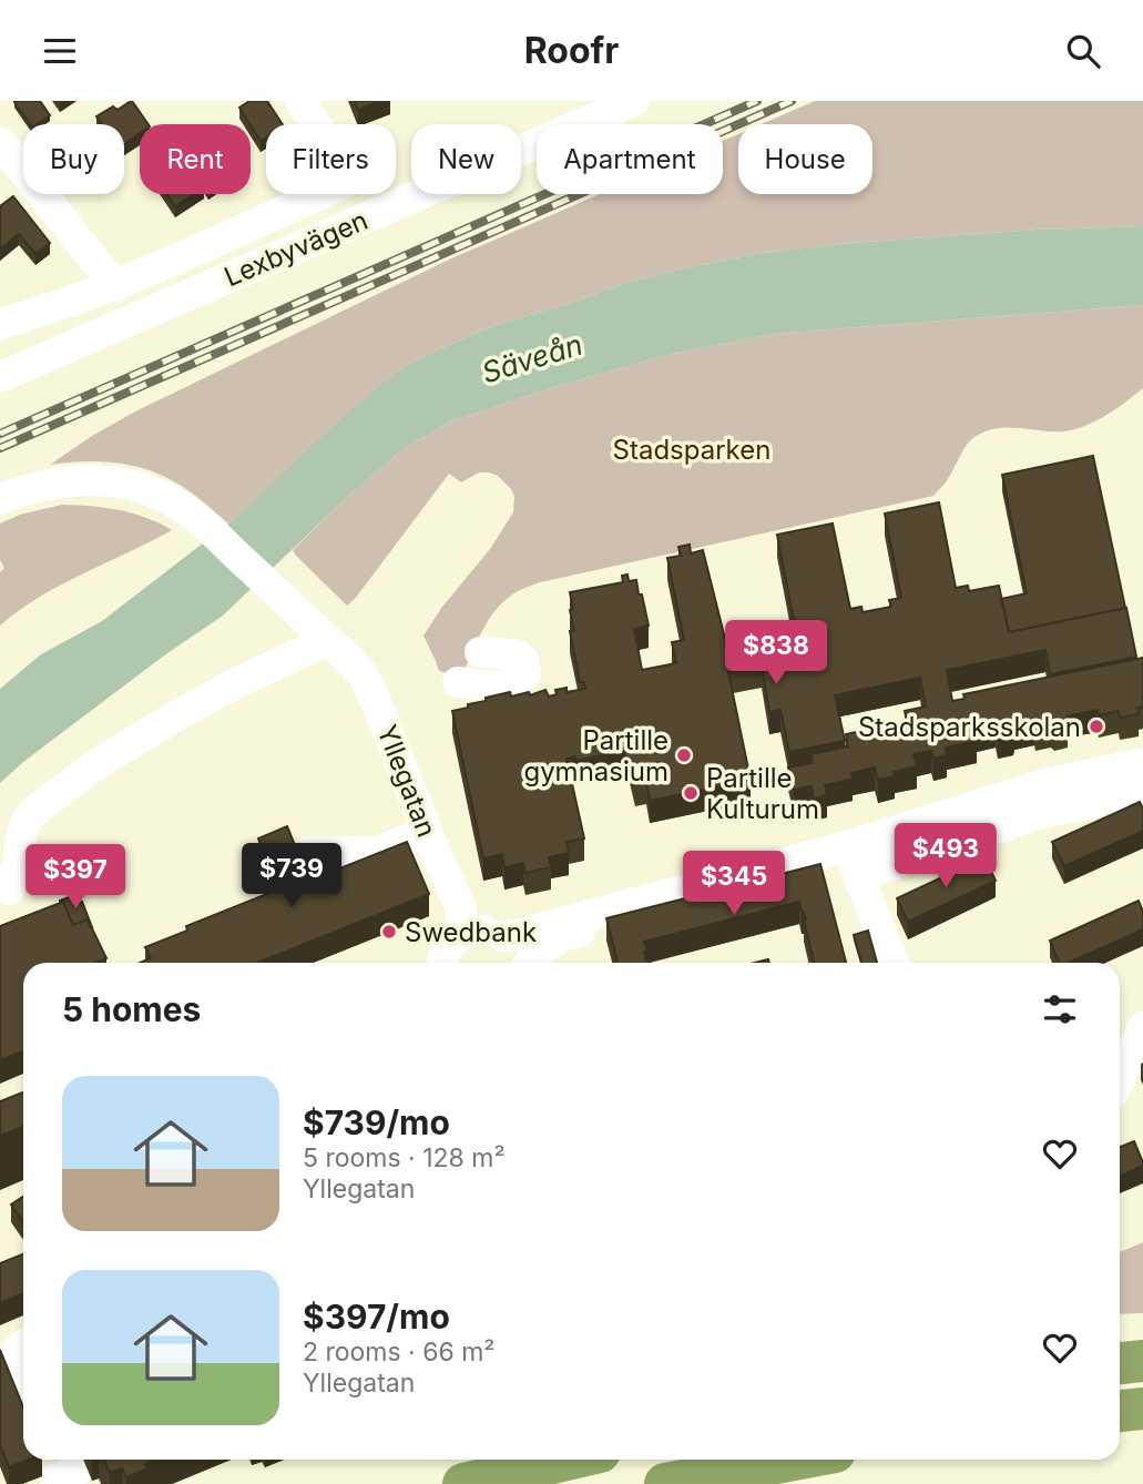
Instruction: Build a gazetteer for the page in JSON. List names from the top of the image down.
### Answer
{
  "streets": {
    "street": ["Lexbyvägen", "Yllegatan"]
  },
  "water": ["Säveån"],
  "parks": ["Stadsparken"],
  "places": [
    "Stadsparksskolan",
    "Partille gymnasium",
    "Partille Kulturum",
    "Swedbank"
  ],
  "page": {
    "header": "Roofr",
    "chip": [
      "Buy",
      "Rent",
      "Filters",
      "New",
      "Apartment",
      "House"
    ],
    "price": [
      "$838",
      "$493",
      "$739",
      "$397",
      "$345"
    ],
    "heading": "5 homes",
    "list": [
      {
        "name": "$739/mo",
        "note": "5 rooms · 128 m² · Yllegatan"
      },
      {
        "name": "$397/mo",
        "note": "2 rooms · 66 m² · Yllegatan"
      }
    ]
  }
}
